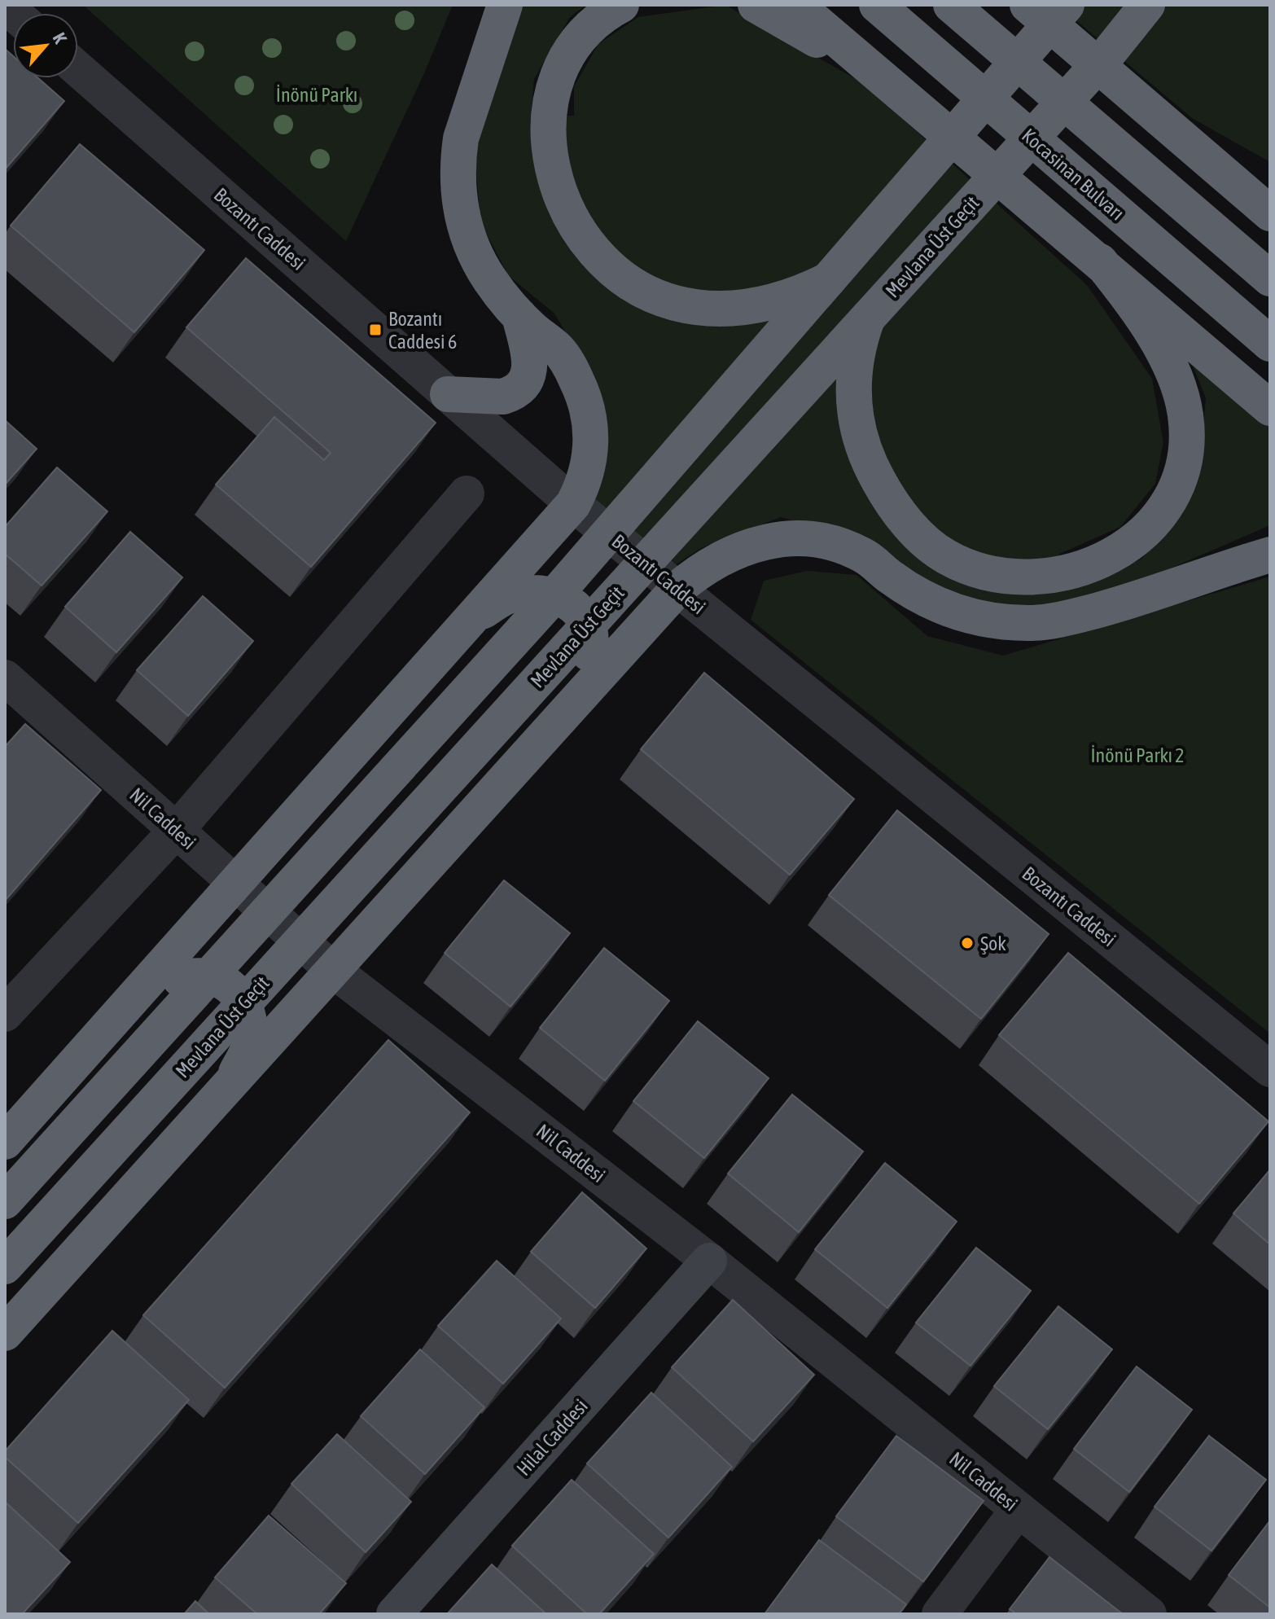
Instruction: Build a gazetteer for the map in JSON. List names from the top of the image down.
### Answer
{
  "streets": {
    "highway": ["Kocasinan Bulvarı", "Mevlana Üst Geçit"],
    "street": ["Bozantı Caddesi", "Nil Caddesi", "Hilal Caddesi"]
  },
  "crossings": [
    ["Nil Caddesi", "Hilal Caddesi"]
  ],
  "parks": ["İnönü Parkı", "İnönü Parkı 2"],
  "places": {
    "transit": ["Bozantı Caddesi 6"],
    "other": ["Şok"]
  },
  "north": "top right"
}
